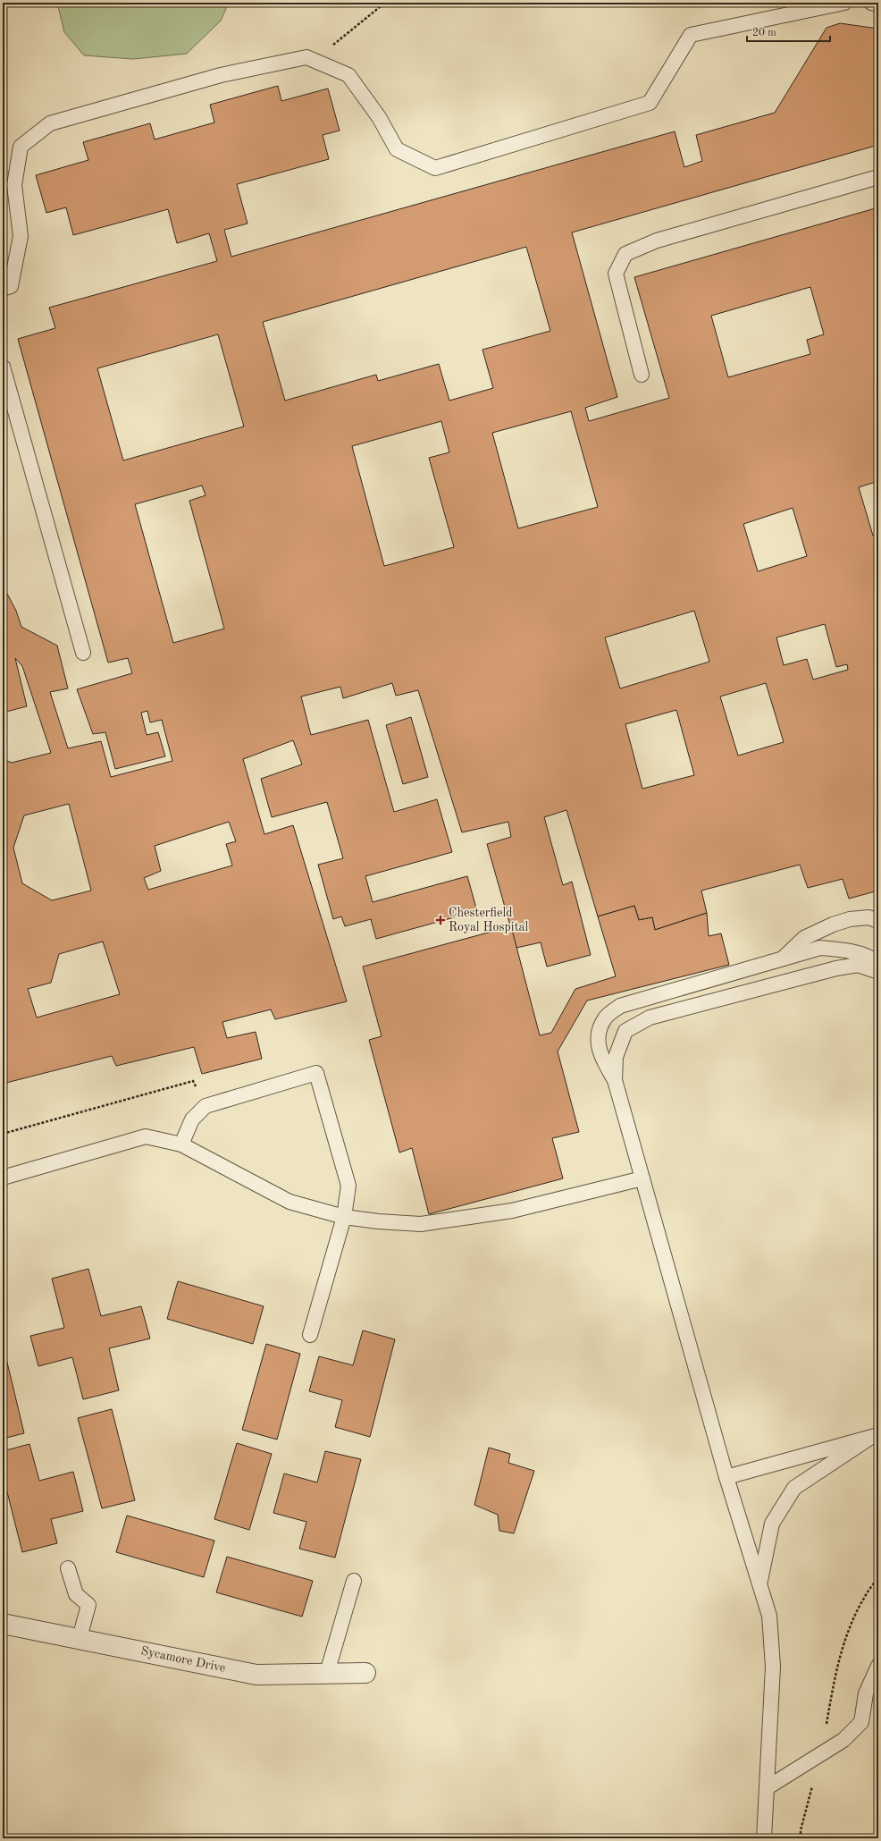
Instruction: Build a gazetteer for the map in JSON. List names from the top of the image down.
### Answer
{
  "streets": {
    "street": ["Sycamore Drive"]
  },
  "places": {
    "health": ["Chesterfield Royal Hospital"]
  },
  "scale_bar": "20 m"
}
